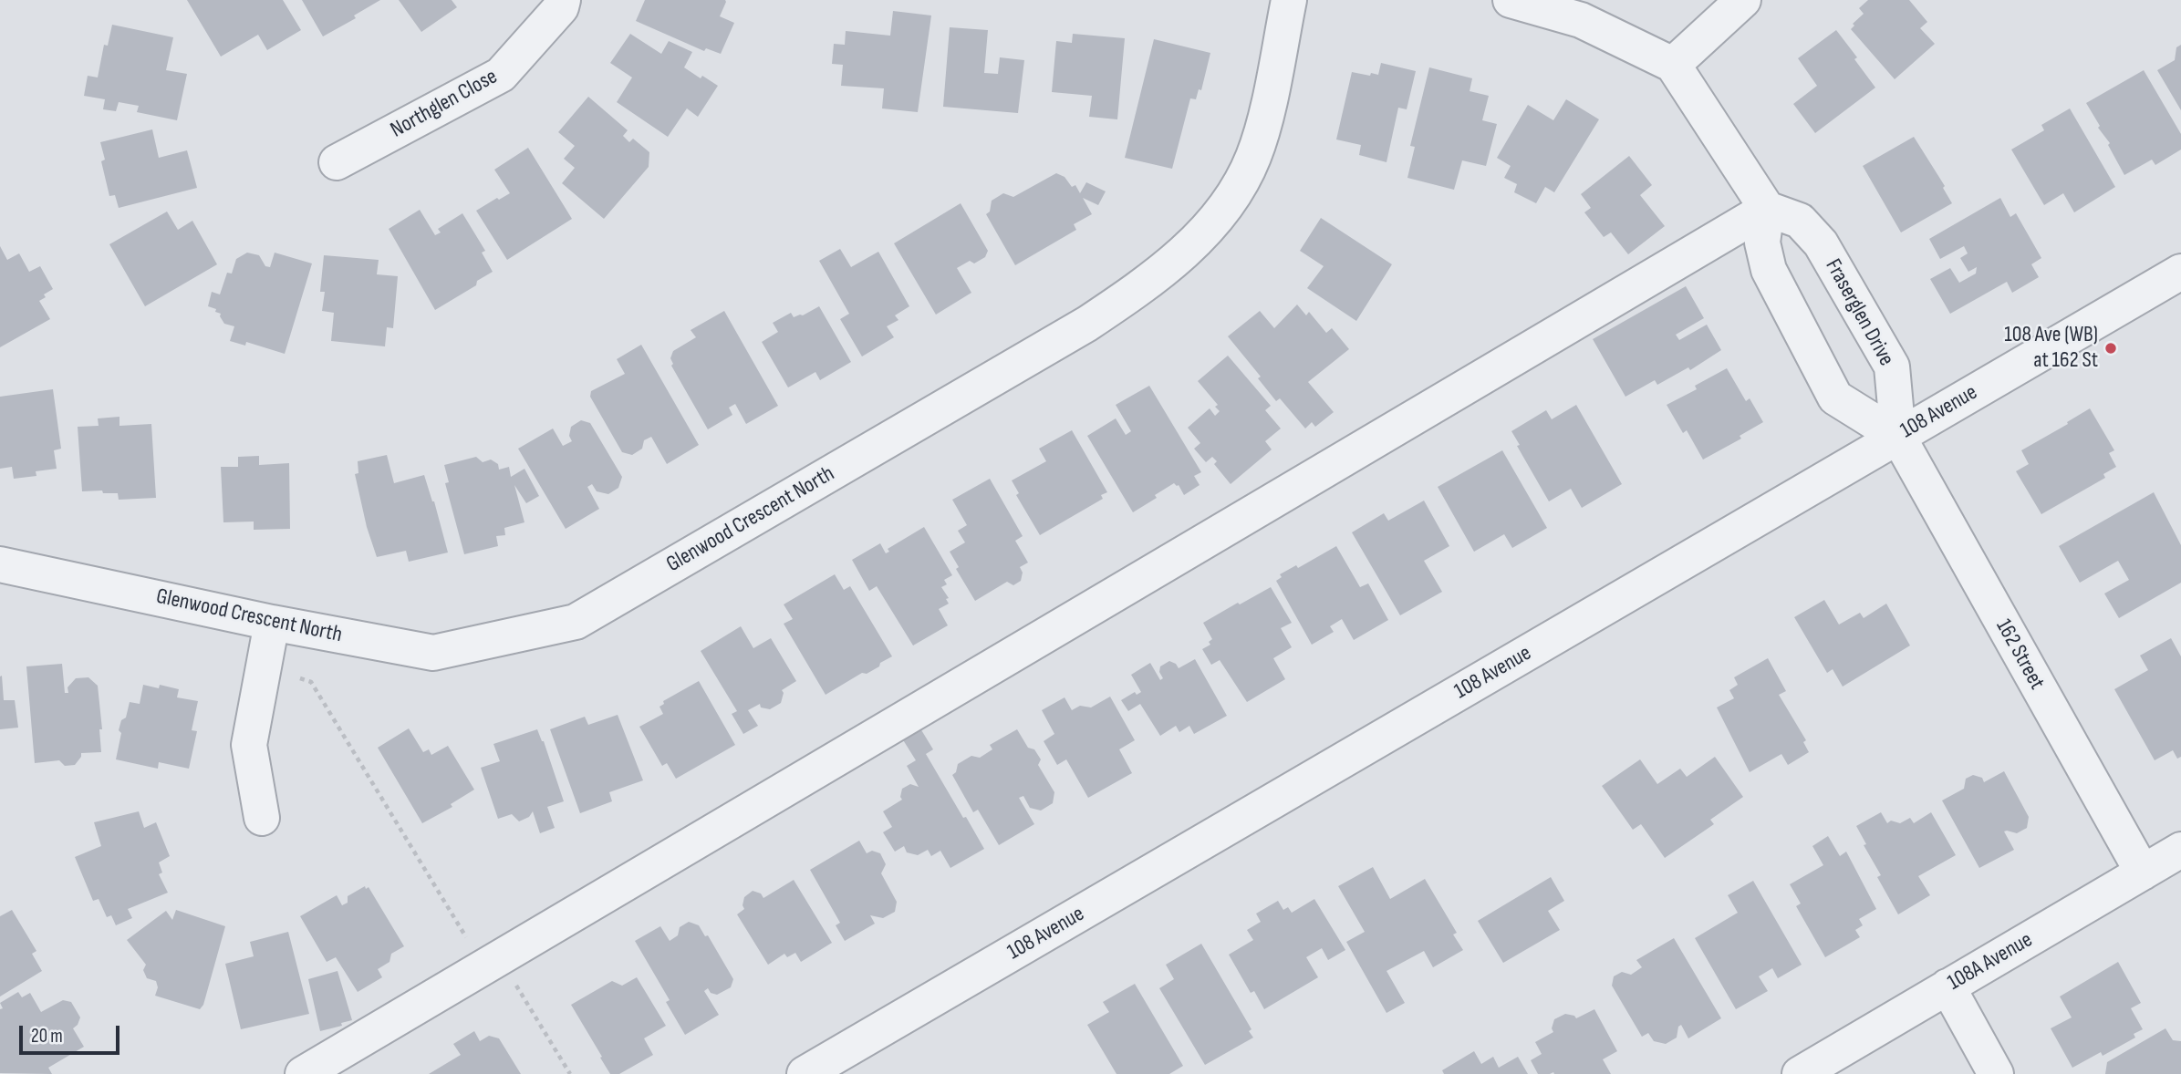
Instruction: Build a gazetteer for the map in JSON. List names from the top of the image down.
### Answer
{
  "streets": {
    "street": [
      "Northglen Close",
      "Fraserglen Drive",
      "108 Avenue",
      "Glenwood Crescent North",
      "162 Street",
      "108A Avenue"
    ]
  },
  "crossings": [
    ["Fraserglen Drive", "108 Avenue"],
    ["Fraserglen Drive", "162 Street"],
    ["108 Avenue", "162 Street"],
    ["162 Street", "108A Avenue"]
  ],
  "places": ["108 Ave (WB) at 162 St"],
  "scale_bar": "20 m"
}
